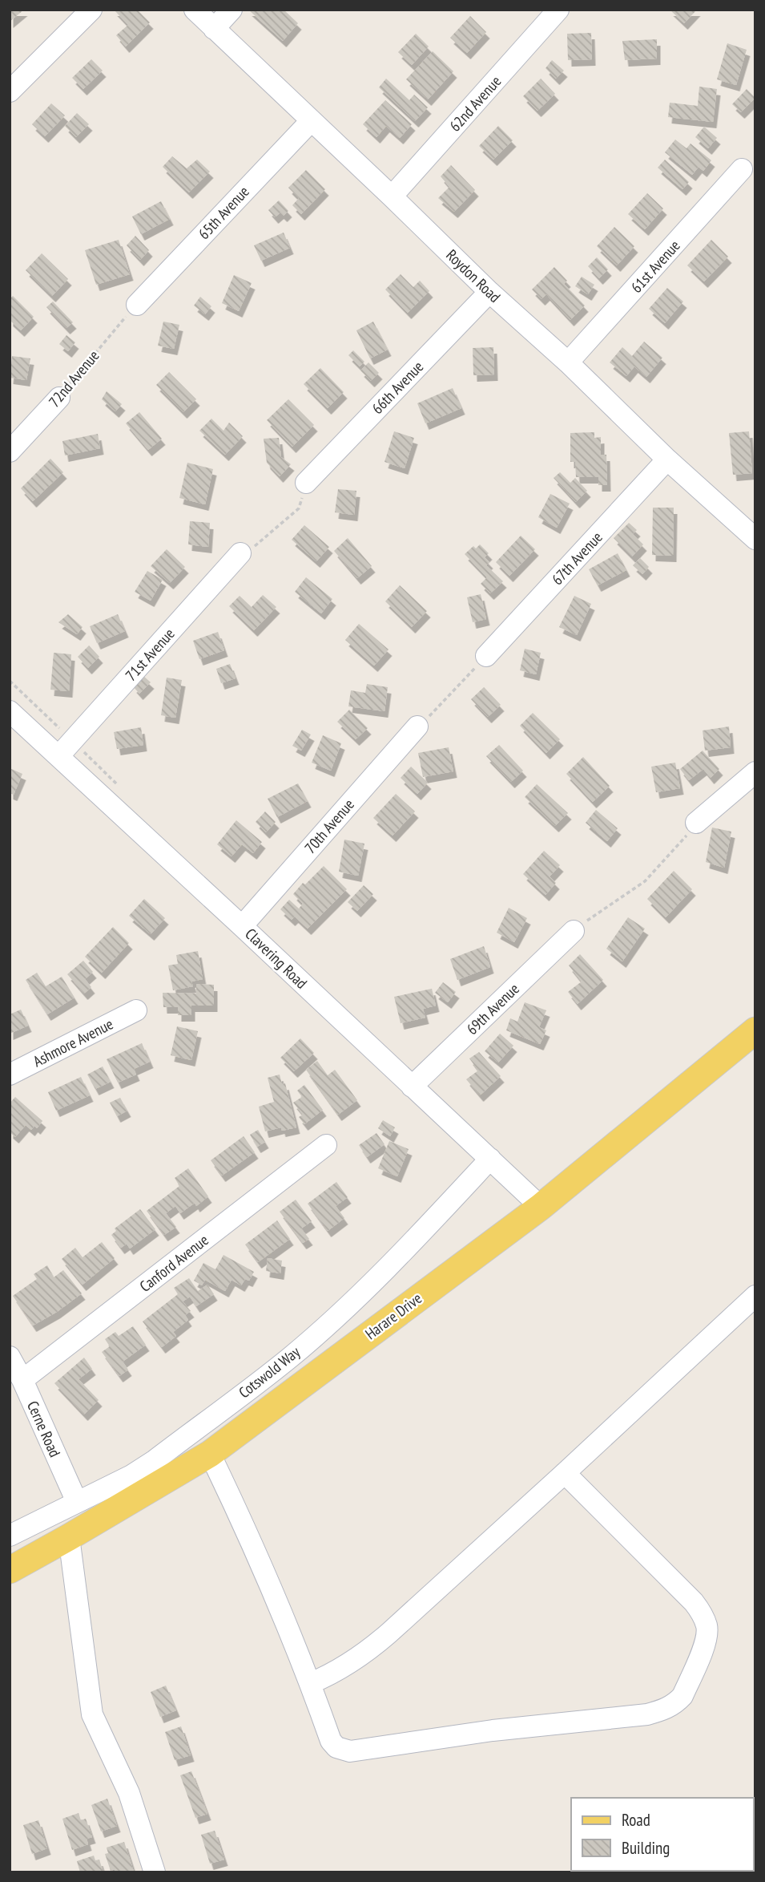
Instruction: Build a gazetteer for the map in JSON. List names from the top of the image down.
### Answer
{
  "streets": {
    "main road": ["Harare Drive"],
    "street": [
      "62nd Avenue",
      "65th Avenue",
      "61st Avenue",
      "Roydon Road",
      "72nd Avenue",
      "66th Avenue",
      "67th Avenue",
      "71st Avenue",
      "70th Avenue",
      "Clavering Road",
      "69th Avenue",
      "Ashmore Avenue",
      "Canford Avenue",
      "Cotswold Way",
      "Cerne Road"
    ]
  },
  "crossings": [
    ["62nd Avenue", "Roydon Road"],
    ["65th Avenue", "Roydon Road"],
    ["65th Avenue", "72nd Avenue"],
    ["61st Avenue", "Roydon Road"],
    ["Roydon Road", "66th Avenue"],
    ["Roydon Road", "67th Avenue"],
    ["71st Avenue", "Clavering Road"],
    ["70th Avenue", "Clavering Road"],
    ["Clavering Road", "69th Avenue"],
    ["Clavering Road", "Harare Drive"],
    ["Clavering Road", "Cotswold Way"],
    ["Canford Avenue", "Cerne Road"],
    ["Cotswold Way", "Cerne Road"]
  ],
  "legend": ["Road", "Building"]
}
